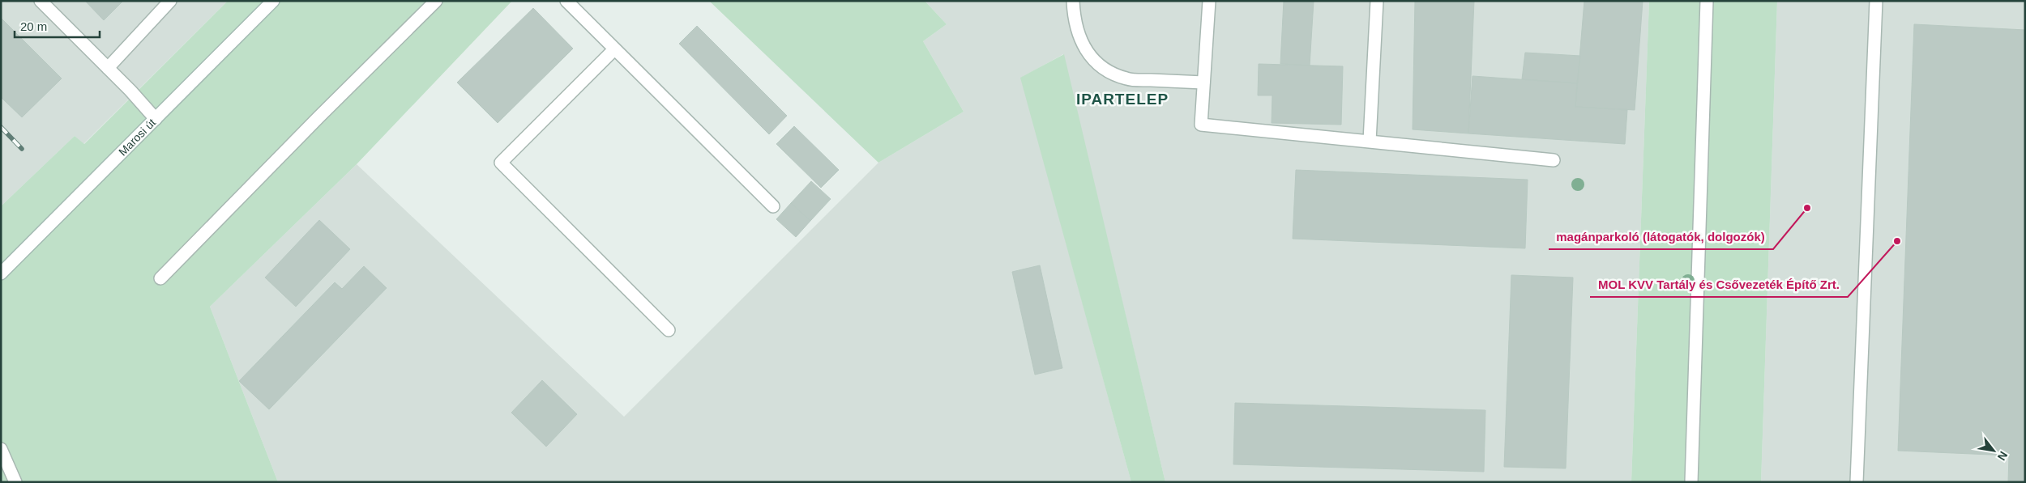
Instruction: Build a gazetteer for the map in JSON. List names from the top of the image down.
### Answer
{
  "streets": {
    "street": ["Marosi út"]
  },
  "districts": ["IPARTELEP"],
  "places": ["magánparkoló (látogatók, dolgozók)", "MOL KVV Tartály és Csővezeték Építő Zrt."],
  "scale_bar": "20 m",
  "north": "bottom right"
}
